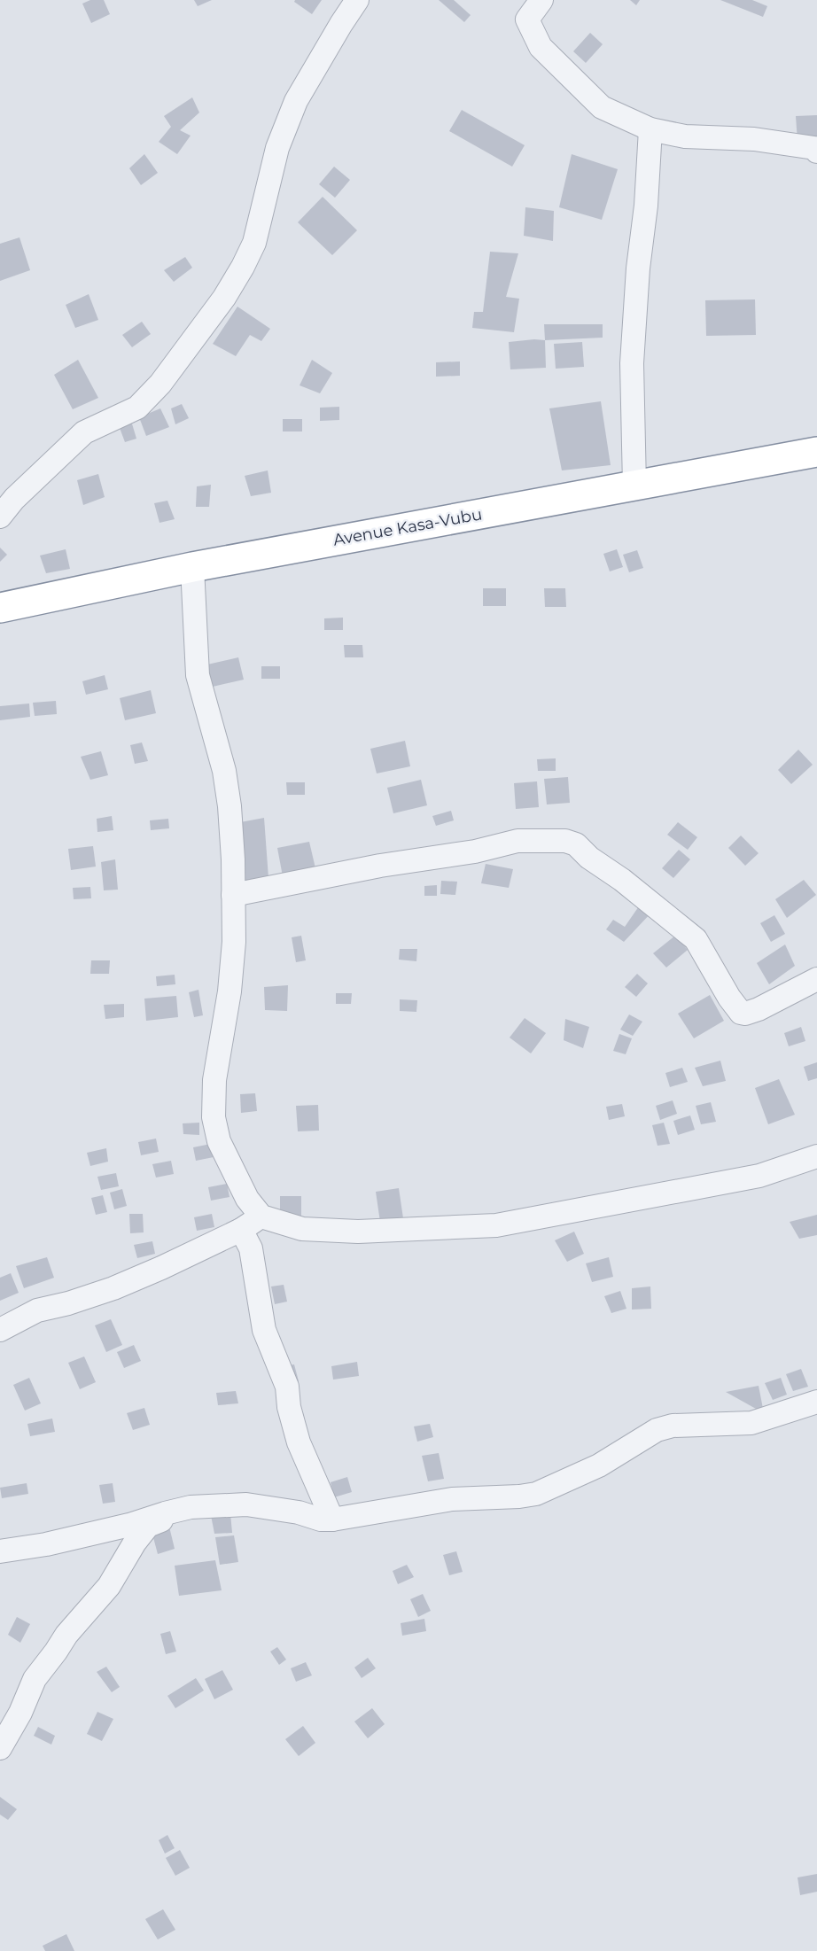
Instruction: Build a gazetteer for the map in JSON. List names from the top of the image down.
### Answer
{
  "streets": {
    "highway": ["Avenue Kasa-Vubu"]
  }
}
